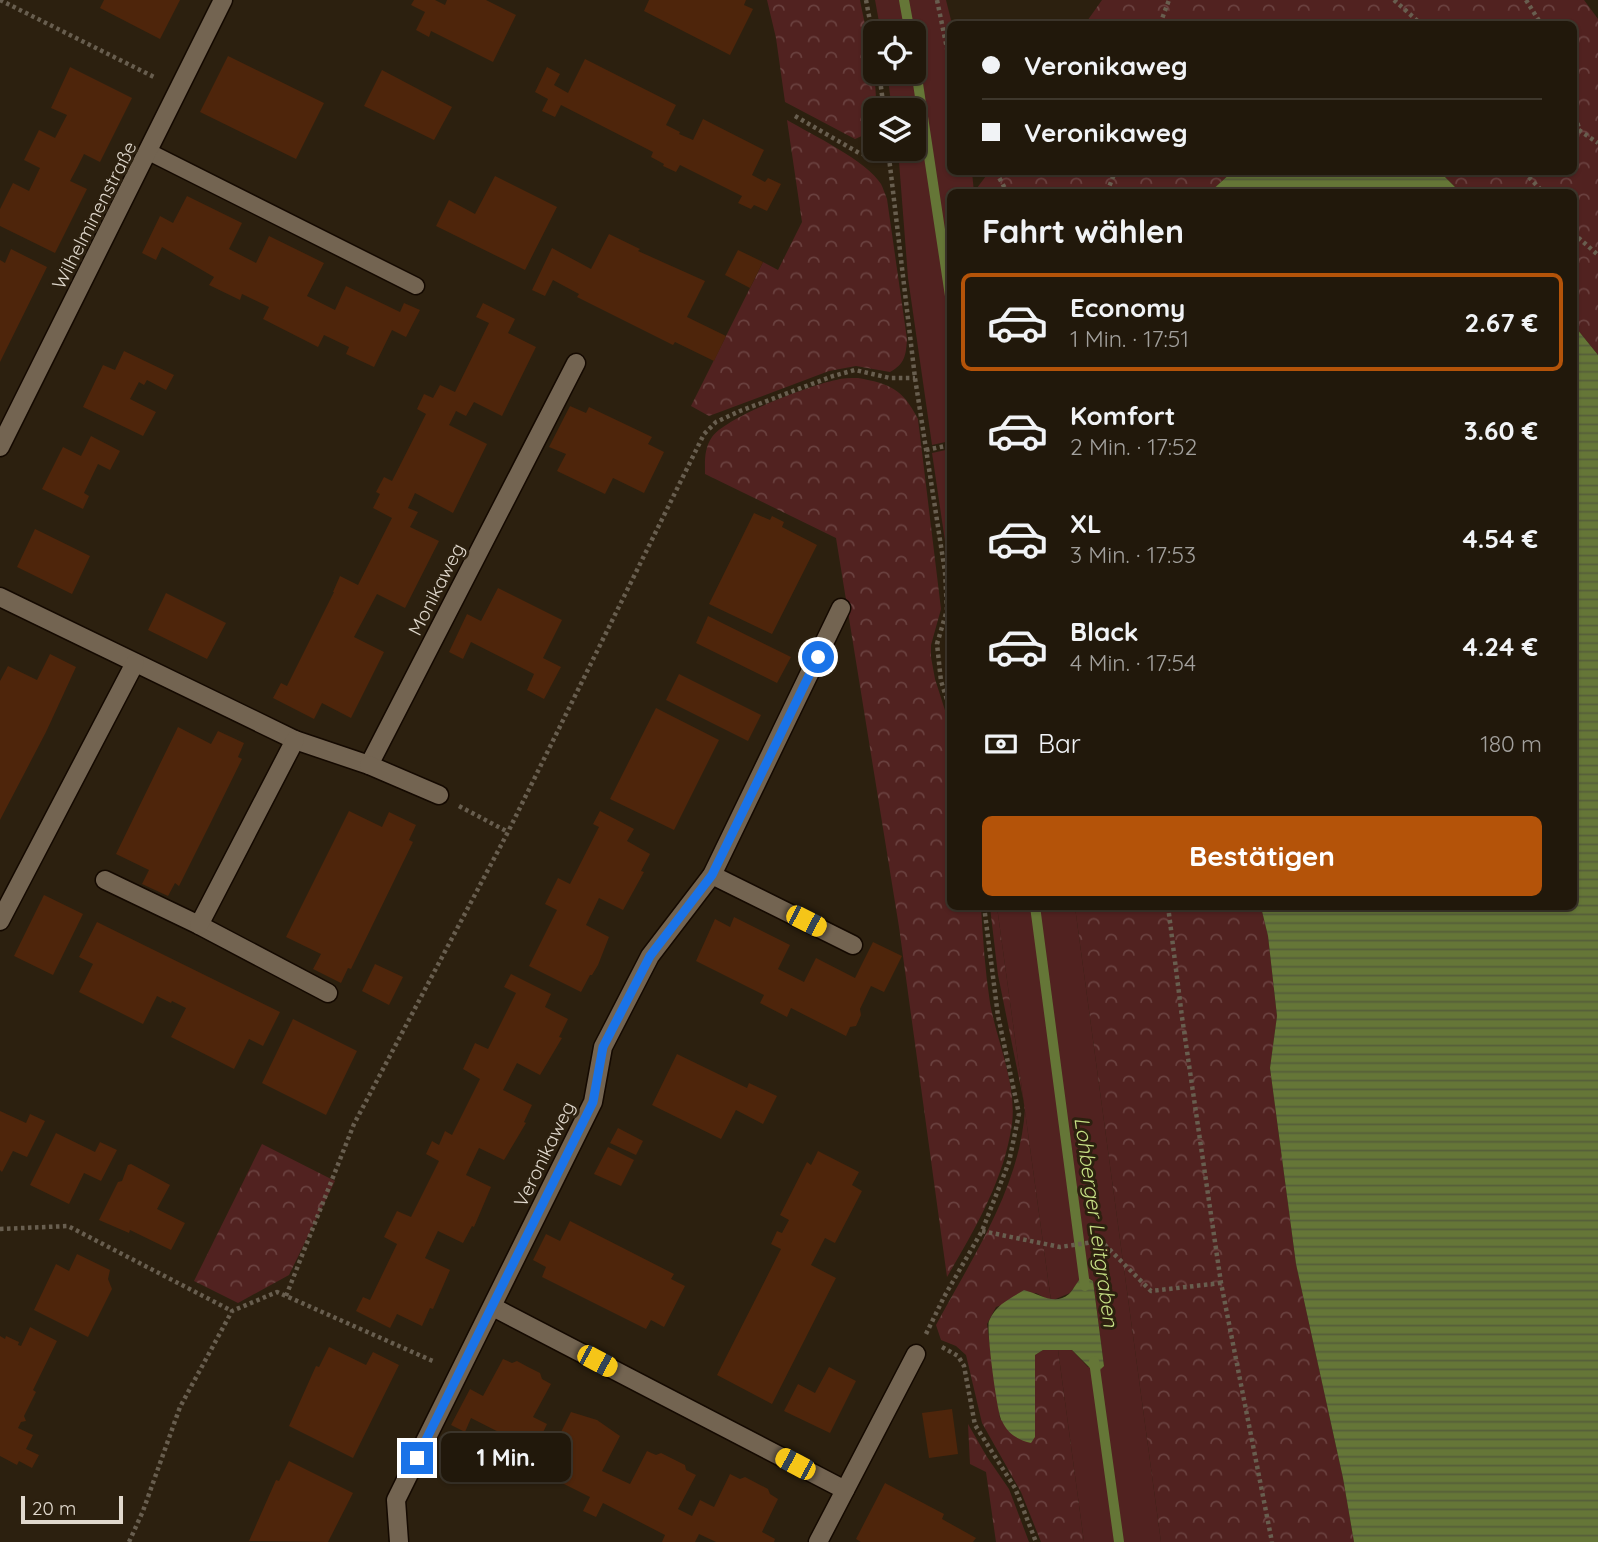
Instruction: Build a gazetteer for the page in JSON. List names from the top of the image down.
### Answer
{
  "streets": {
    "street": ["Wilhelminenstraße", "Monikaweg", "Veronikaweg"]
  },
  "water": ["Lohberger Leitgraben"],
  "scale_bar": "20 m",
  "page": {
    "banner": ["Veronikaweg", "Veronikaweg"],
    "heading": "Fahrt wählen",
    "list": [
      {
        "name": "Economy",
        "note": "1 Min. · 17:51",
        "value": "2.67 €"
      },
      {
        "name": "Komfort",
        "note": "2 Min. · 17:52",
        "value": "3.60 €"
      },
      {
        "name": "XL",
        "note": "3 Min. · 17:53",
        "value": "4.54 €"
      },
      {
        "name": "Black",
        "note": "4 Min. · 17:54",
        "value": "4.24 €"
      }
    ],
    "pay": ["Bar", "180 m"],
    "buttons": "Bestätigen",
    "bubble": "1 Min.",
    "scale": "20 m"
  }
}
